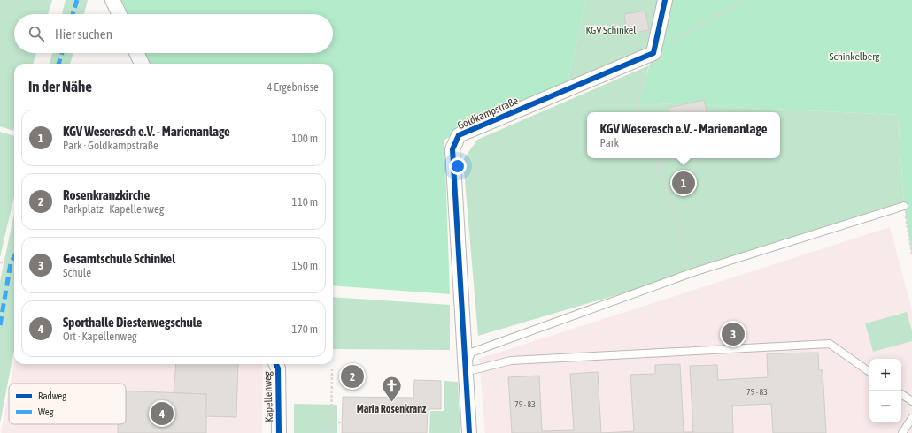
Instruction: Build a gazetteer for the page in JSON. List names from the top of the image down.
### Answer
{
  "streets": {
    "street": ["Goldkampstraße", "Kapellenweg"]
  },
  "parks": ["KGV Schinkel", "Schinkelberg"],
  "places": {
    "church": ["Maria Rosenkranz"]
  },
  "house_numbers": ["79 - 83", "79 - 83"],
  "legend": ["Radweg", "Weg"],
  "page": {
    "search": "Hier suchen",
    "heading": ["In der Nähe", "4 Ergebnisse"],
    "list": [
      {
        "mark": "1",
        "name": "KGV Weseresch e.V. - Marienanlage",
        "note": "Park · Goldkampstraße",
        "value": "100 m"
      },
      {
        "mark": "2",
        "name": "Rosenkranzkirche",
        "note": "Parkplatz · Kapellenweg",
        "value": "110 m"
      },
      {
        "mark": "3",
        "name": "Gesamtschule Schinkel",
        "note": "Schule",
        "value": "150 m"
      },
      {
        "mark": "4",
        "name": "Sporthalle Diesterwegschule",
        "note": "Ort · Kapellenweg",
        "value": "170 m"
      }
    ],
    "popup": ["KGV Weseresch e.V. - Marienanlage", "Park"],
    "pins": [
      "1",
      "3",
      "2",
      "4"
    ],
    "map_buttons": ["+", "−"]
  }
}
